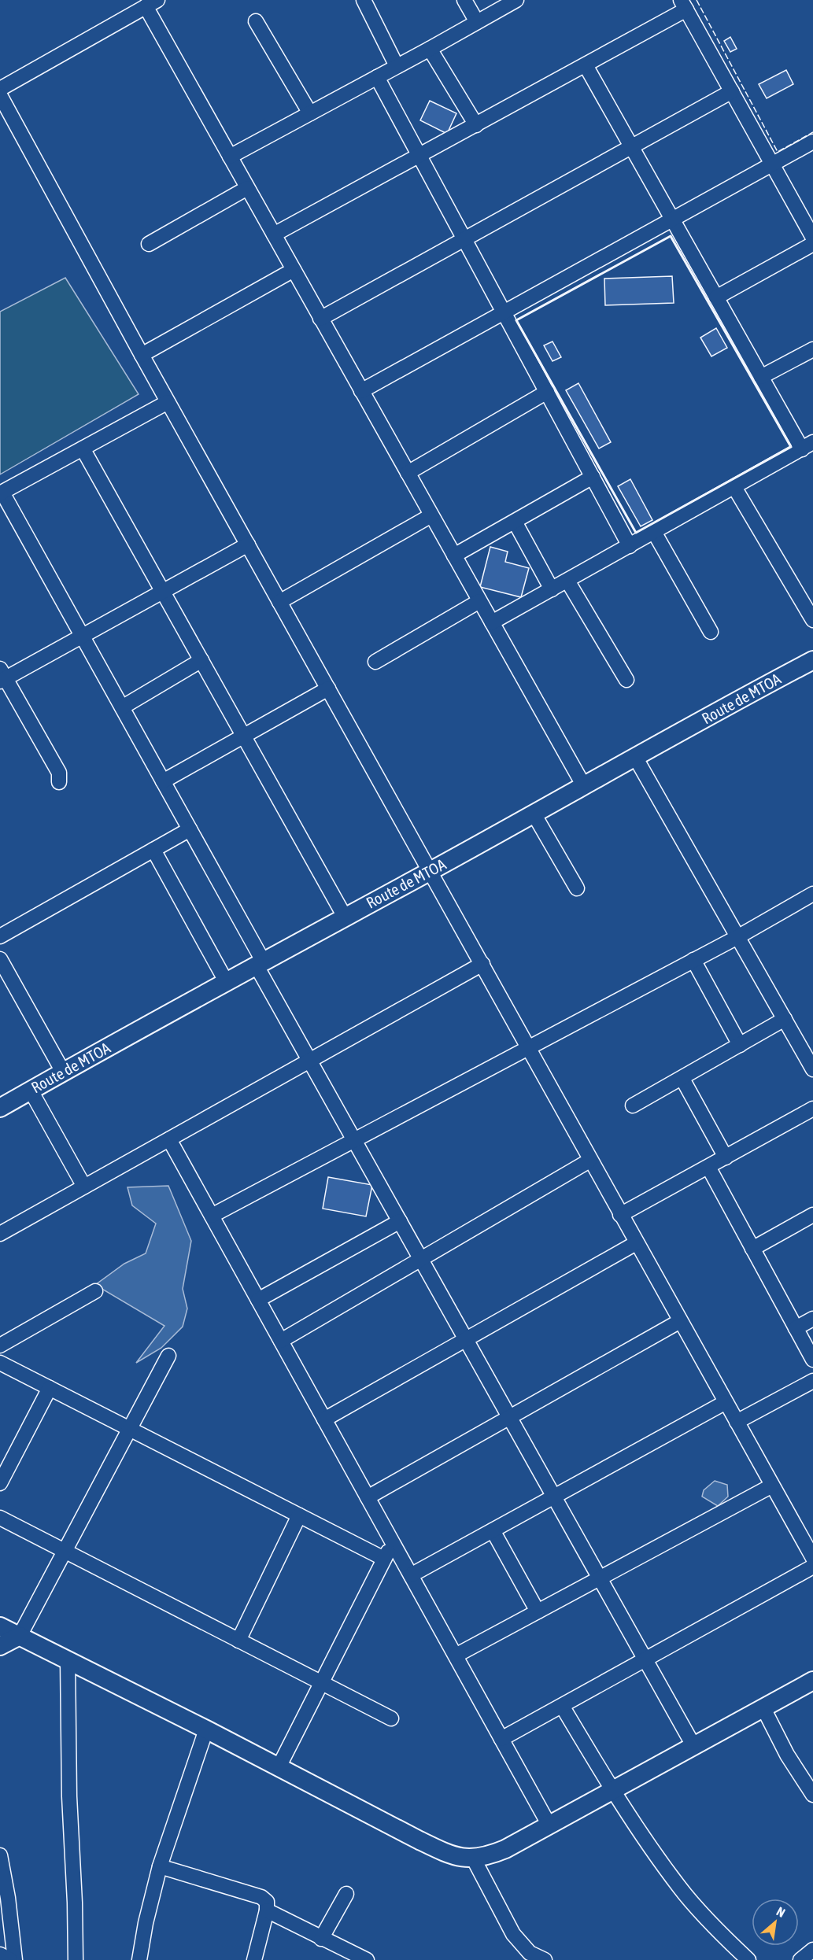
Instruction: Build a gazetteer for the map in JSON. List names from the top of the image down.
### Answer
{
  "streets": {
    "street": ["Route de MTOA"]
  },
  "north": "top right"
}
